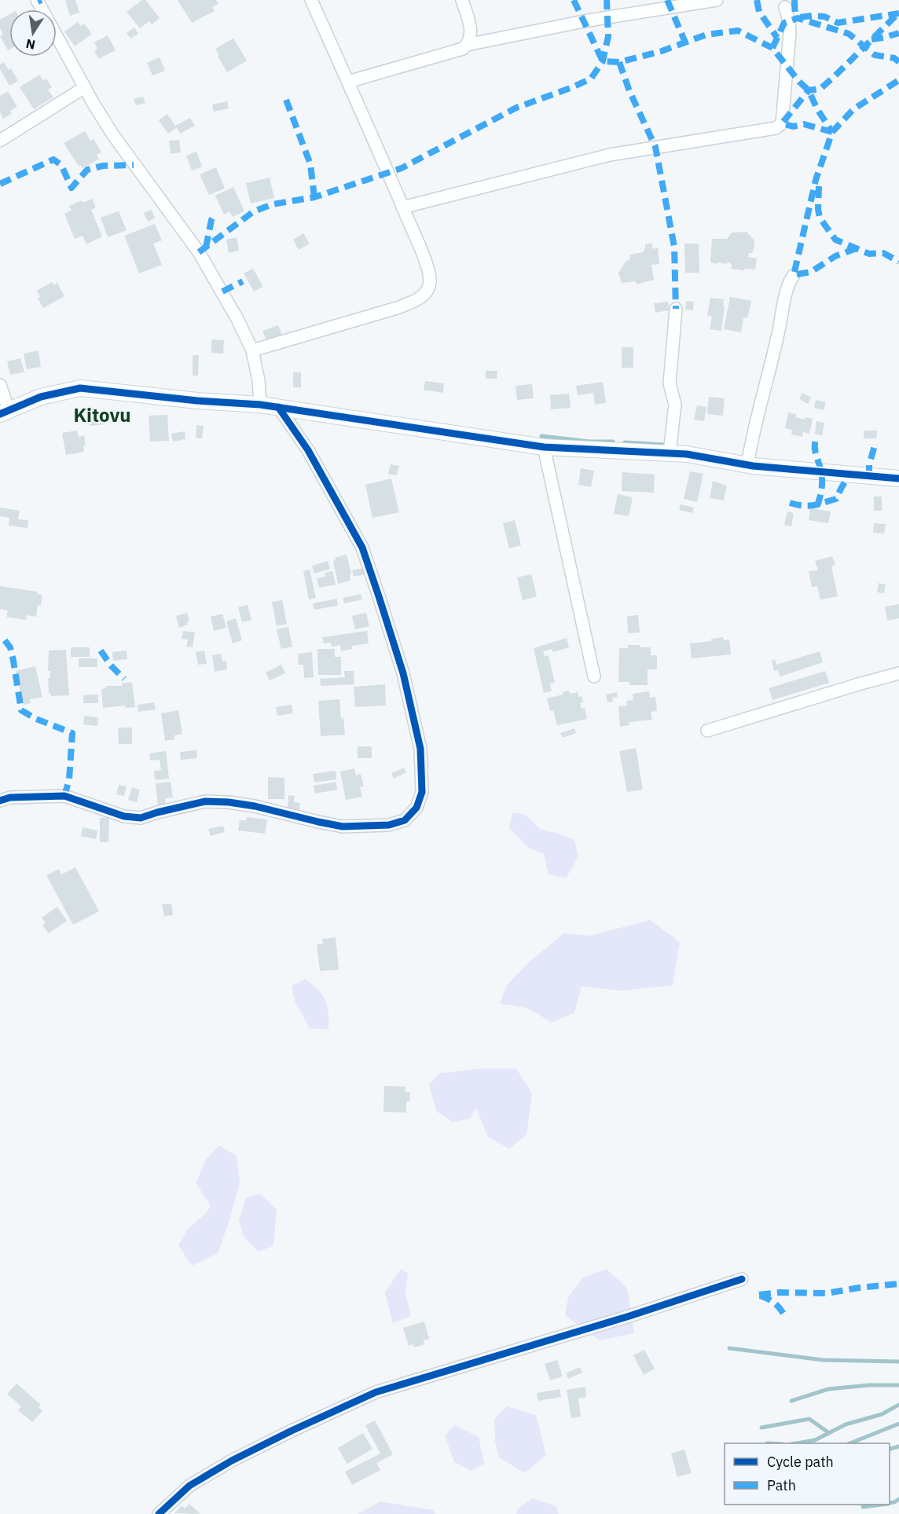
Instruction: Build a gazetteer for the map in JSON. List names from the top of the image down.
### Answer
{
  "districts": ["Kitovu"],
  "legend": ["Cycle path", "Path"],
  "north": "bottom"
}
